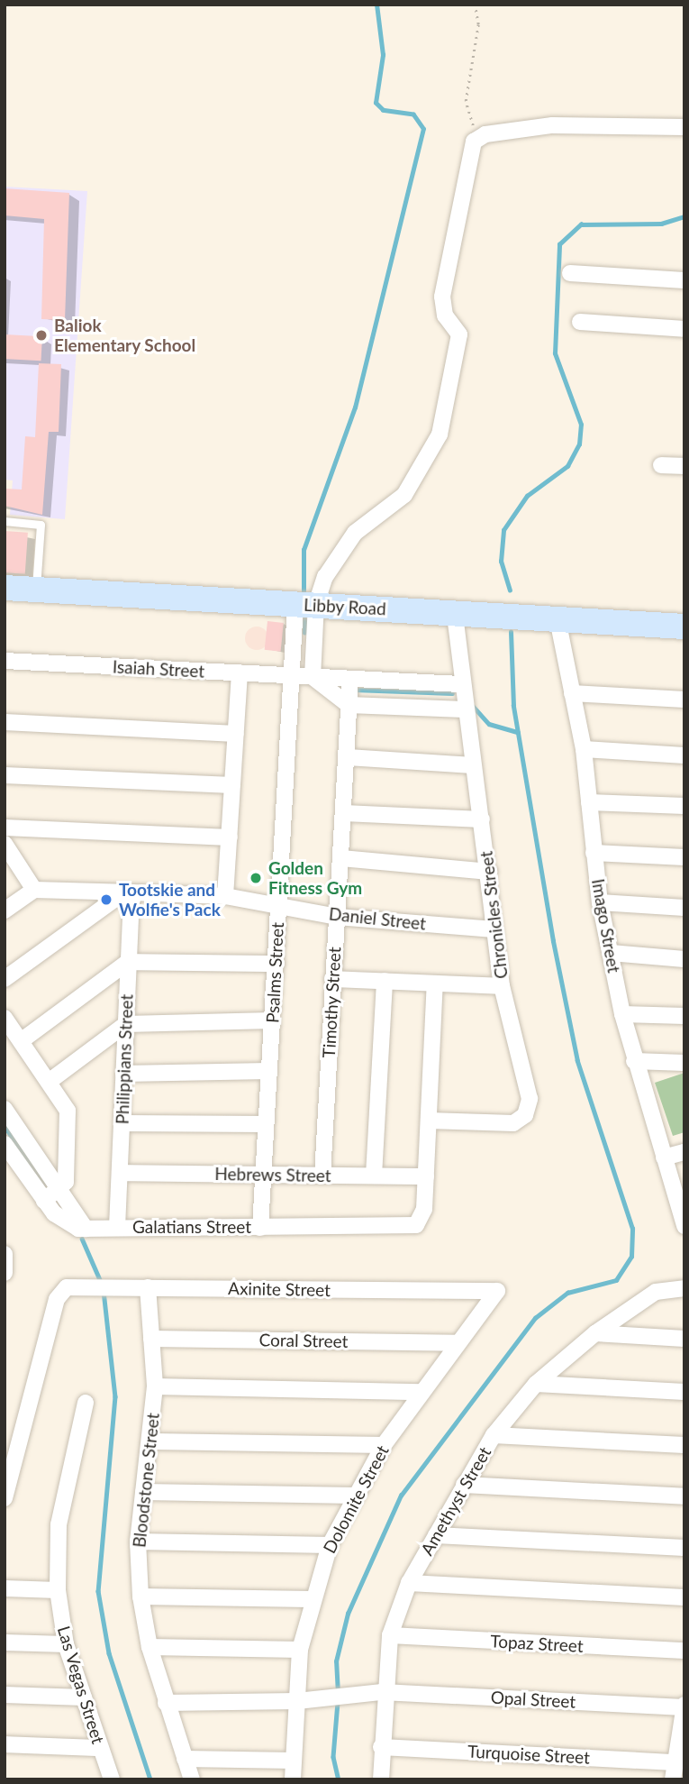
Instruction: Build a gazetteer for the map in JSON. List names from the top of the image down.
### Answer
{
  "streets": {
    "main road": ["Libby Road"],
    "street": [
      "Isaiah Street",
      "Chronicles Street",
      "Daniel Street",
      "Imago Street",
      "Psalms Street",
      "Timothy Street",
      "Philippians Street",
      "Hebrews Street",
      "Galatians Street",
      "Axinite Street",
      "Coral Street",
      "Bloodstone Street",
      "Dolomite Street",
      "Amethyst Street",
      "Topaz Street",
      "Las Vegas Street",
      "Opal Street",
      "Turquoise Street"
    ]
  },
  "crossings": [
    ["Libby Road", "Chronicles Street"],
    ["Libby Road", "Imago Street"],
    ["Libby Road", "Psalms Street"],
    ["Isaiah Street", "Chronicles Street"],
    ["Isaiah Street", "Psalms Street"],
    ["Isaiah Street", "Timothy Street"],
    ["Chronicles Street", "Daniel Street"],
    ["Daniel Street", "Psalms Street"],
    ["Daniel Street", "Timothy Street"],
    ["Daniel Street", "Philippians Street"],
    ["Psalms Street", "Hebrews Street"],
    ["Psalms Street", "Galatians Street"],
    ["Timothy Street", "Hebrews Street"],
    ["Philippians Street", "Hebrews Street"],
    ["Philippians Street", "Galatians Street"],
    ["Hebrews Street", "Galatians Street"],
    ["Axinite Street", "Bloodstone Street"],
    ["Axinite Street", "Dolomite Street"],
    ["Coral Street", "Bloodstone Street"],
    ["Coral Street", "Dolomite Street"],
    ["Bloodstone Street", "Opal Street"],
    ["Dolomite Street", "Opal Street"],
    ["Amethyst Street", "Topaz Street"],
    ["Amethyst Street", "Opal Street"],
    ["Amethyst Street", "Turquoise Street"]
  ],
  "places": ["Baliok Elementary School", "Golden Fitness Gym", "Tootskie and Wolfie's Pack"]
}
